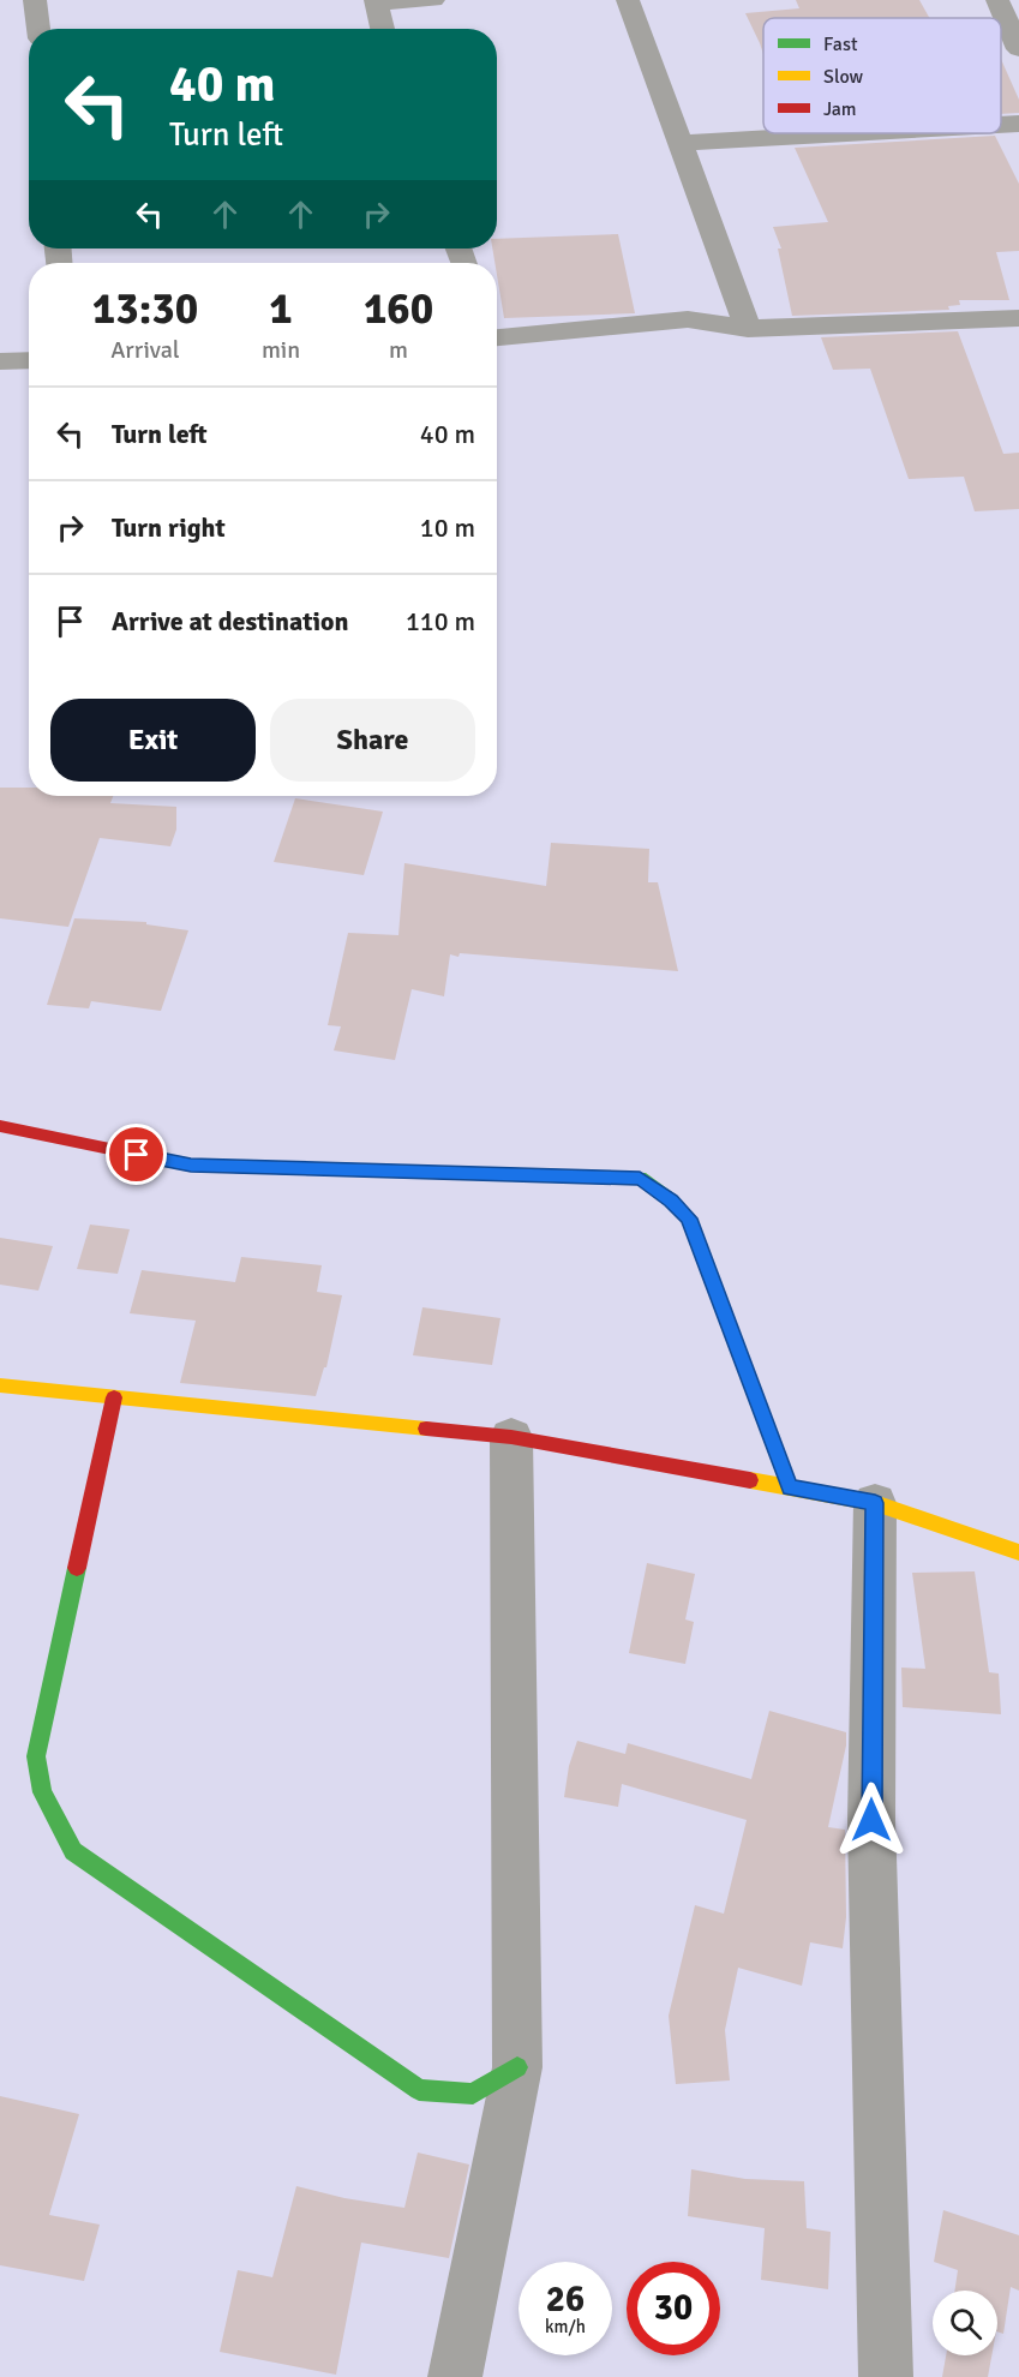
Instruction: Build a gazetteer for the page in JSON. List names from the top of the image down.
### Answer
{
  "legend": ["Fast", "Slow", "Jam"],
  "page": {
    "turn": ["40 m", "Turn left"],
    "eta": [
      "13:30",
      "Arrival",
      "1",
      "min",
      "160",
      "m"
    ],
    "list": [
      {
        "name": "Turn left",
        "value": "40 m"
      },
      {
        "name": "Turn right",
        "value": "10 m"
      },
      {
        "name": "Arrive at destination",
        "value": "110 m"
      }
    ],
    "buttons": ["Exit", "Share"],
    "speed": "26 km/h",
    "limit": "30"
  }
}
